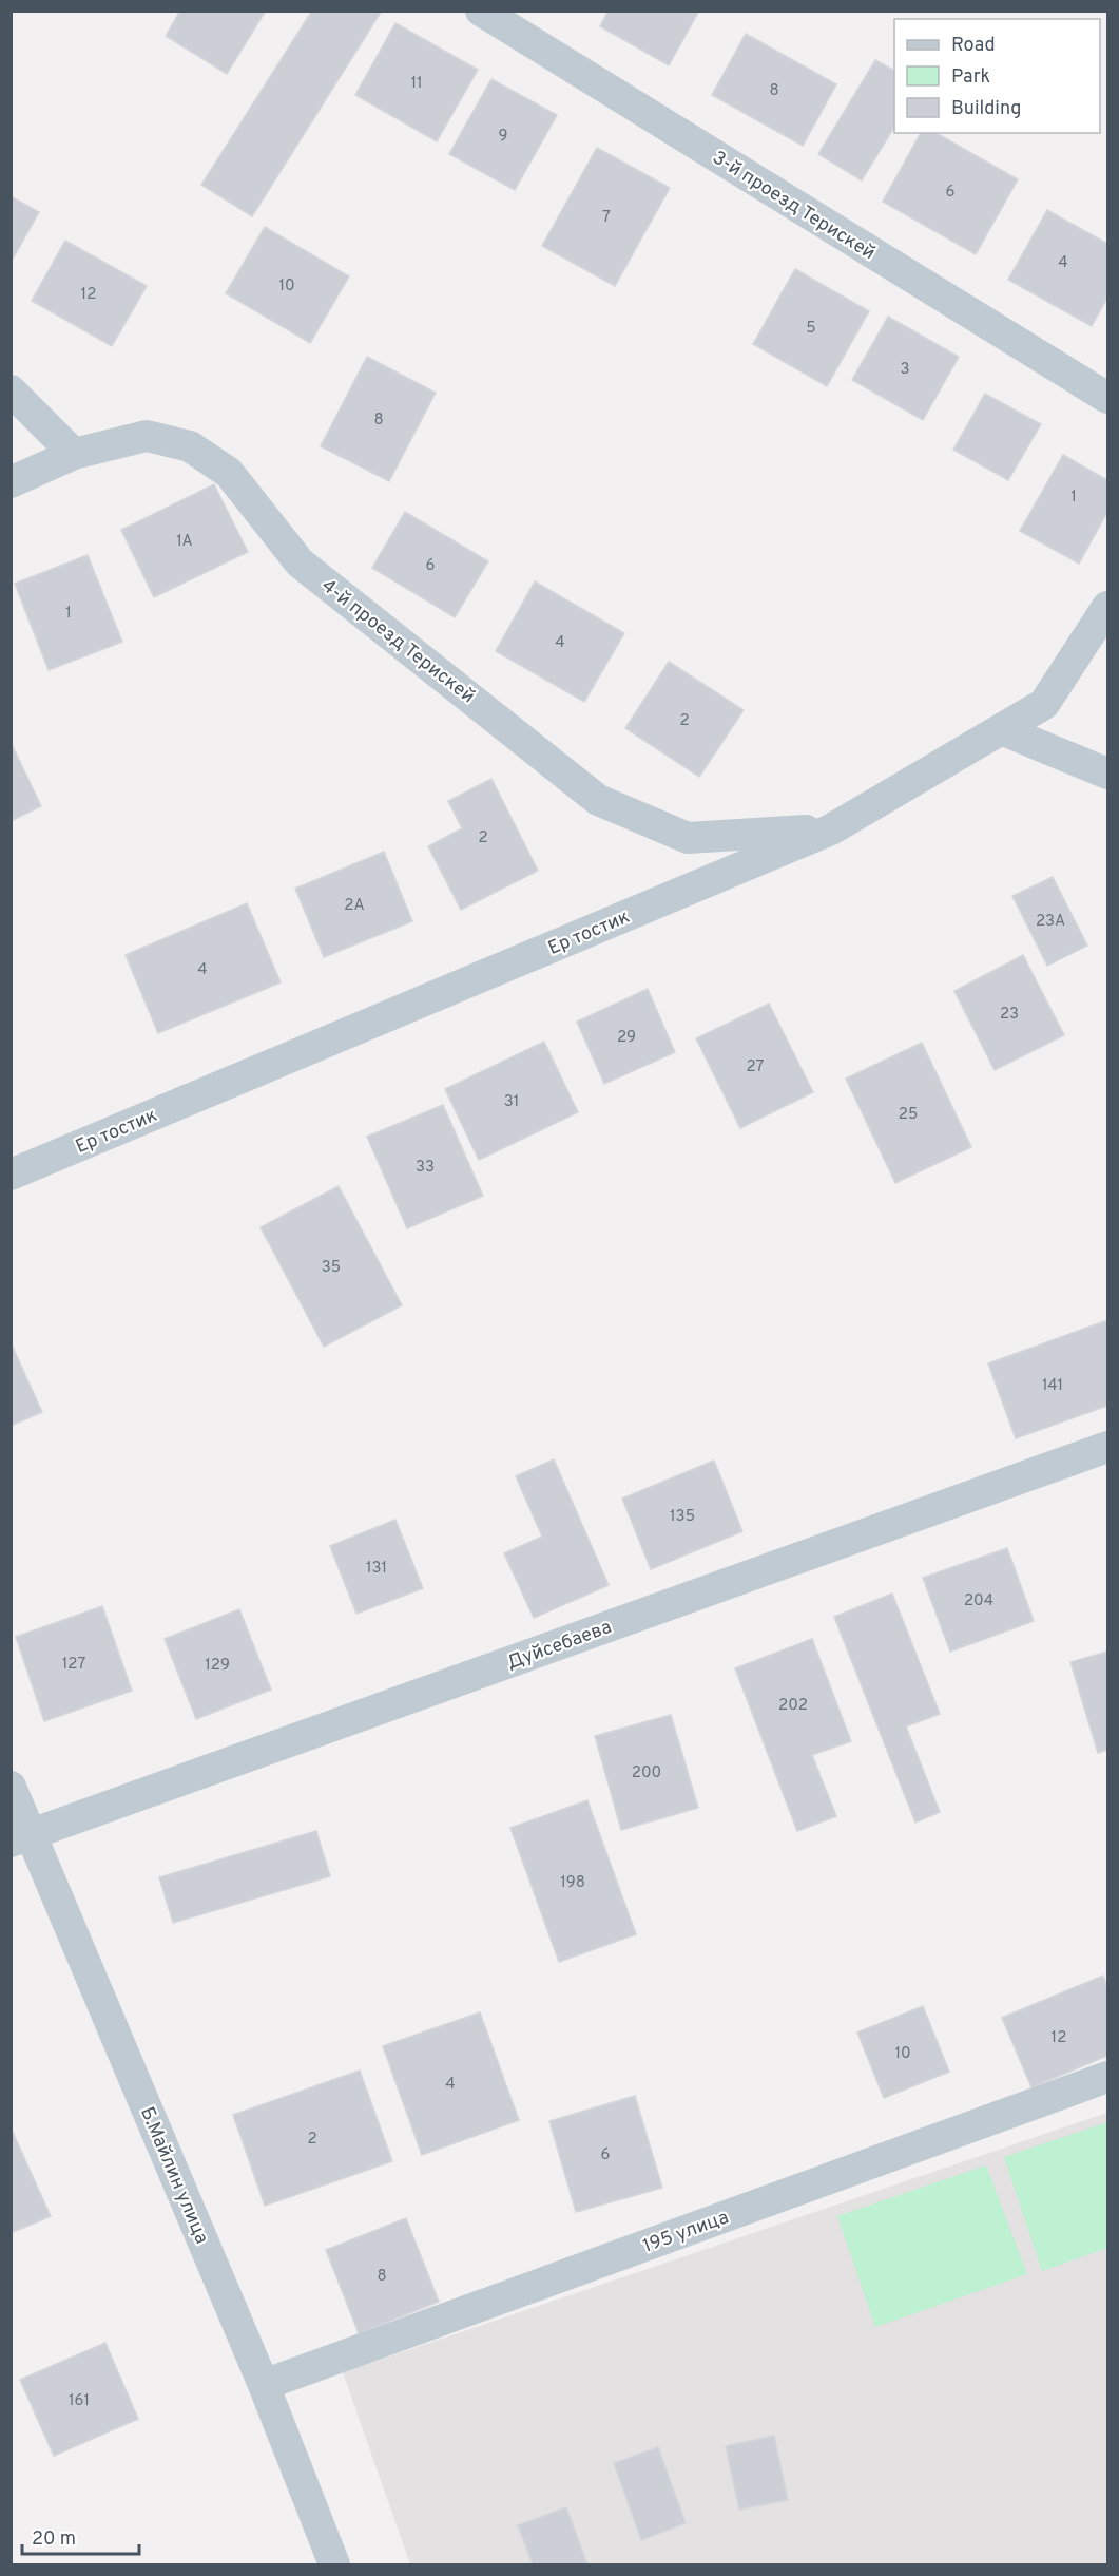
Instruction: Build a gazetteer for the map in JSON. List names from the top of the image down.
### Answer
{
  "streets": {
    "street": [
      "3-й проезд Терискей",
      "4-й проезд Терискей",
      "Ер тостик",
      "Дуйсебаева",
      "Б.Майлин улица",
      "195 улица"
    ]
  },
  "crossings": [
    ["4-й проезд Терискей", "Ер тостик"],
    ["Дуйсебаева", "Б.Майлин улица"],
    ["Б.Майлин улица", "195 улица"]
  ],
  "house_numbers": [
    "11",
    "8",
    "9",
    "6",
    "7",
    "4",
    "10",
    "12",
    "5",
    "3",
    "8",
    "1",
    "1А",
    "6",
    "1",
    "4",
    "2",
    "2",
    "2А",
    "23А",
    "4",
    "23",
    "29",
    "27",
    "31",
    "25",
    "33",
    "35",
    "141",
    "135",
    "131",
    "204",
    "127",
    "129",
    "202",
    "200",
    "198",
    "12",
    "10",
    "4",
    "2",
    "6",
    "8",
    "161"
  ],
  "legend": ["Road", "Park", "Building"],
  "scale_bar": "20 m"
}
